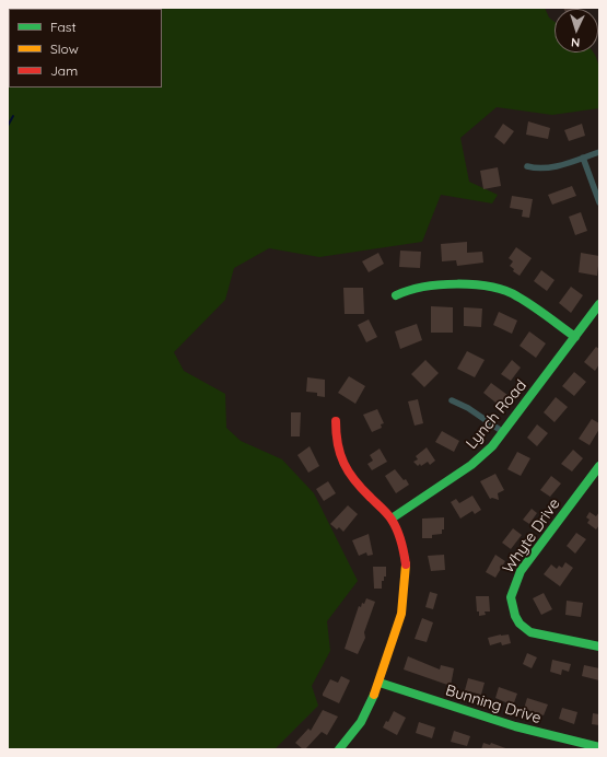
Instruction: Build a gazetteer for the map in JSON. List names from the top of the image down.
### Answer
{
  "streets": {
    "street": ["Lynch Road", "Whyte Drive", "Bunning Drive"]
  },
  "legend": ["Fast", "Slow", "Jam"],
  "north": "bottom"
}
